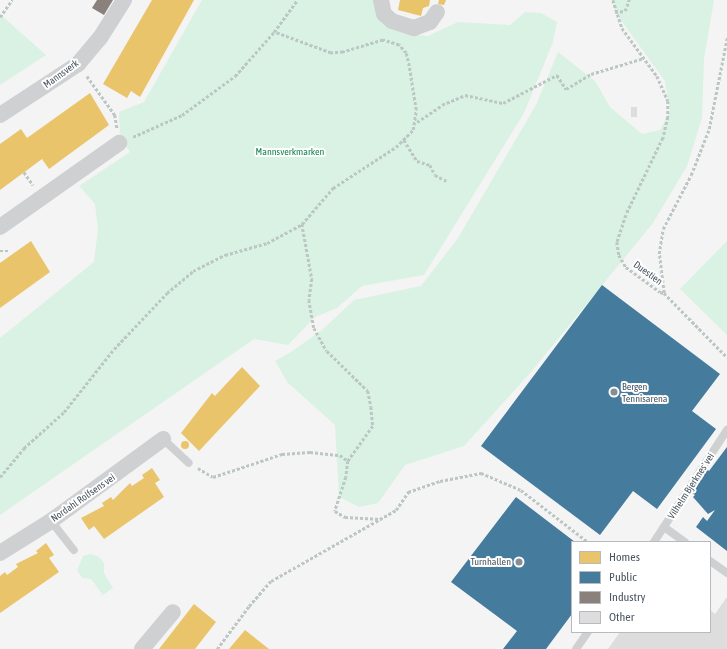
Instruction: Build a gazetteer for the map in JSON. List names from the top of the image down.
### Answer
{
  "streets": {
    "street": ["Mannsverk", "Nordahl Rolfsens vei"],
    "lane": ["Vilhelm Bjerknes' vei"],
    "path": ["Duestien"]
  },
  "parks": ["Mannsverkmarken"],
  "places": ["Bergen Tennisarena", "Turnhallen"],
  "legend": [
    "Homes",
    "Public",
    "Industry",
    "Other"
  ]
}
